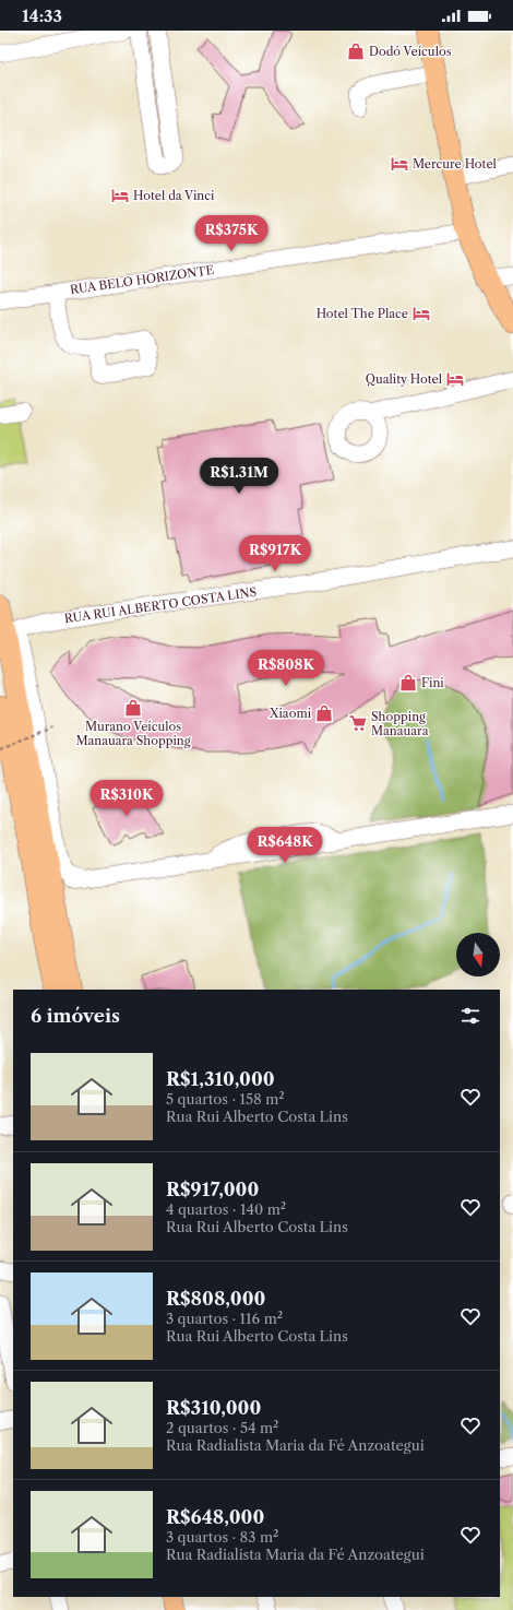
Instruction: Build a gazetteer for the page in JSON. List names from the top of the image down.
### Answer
{
  "streets": {
    "street": ["RUA BELO HORIZONTE", "RUA RUI ALBERTO COSTA LINS"]
  },
  "places": {
    "shop": [
      "Dodó Veículos",
      "Fini",
      "Murano Veículos Manauara Shopping",
      "Xiaomi"
    ],
    "hotel": [
      "Mercure Hotel",
      "Hotel da Vinci",
      "Hotel The Place",
      "Quality Hotel"
    ],
    "supermarket": ["Shopping Manauara"]
  },
  "north": "bottom",
  "page": {
    "status": "14:33",
    "price": [
      "R$375K",
      "R$1.31M",
      "R$917K",
      "R$808K",
      "R$310K",
      "R$648K"
    ],
    "heading": "6 imóveis",
    "list": [
      {
        "name": "R$1,310,000",
        "note": "5 quartos · 158 m² · Rua Rui Alberto Costa Lins"
      },
      {
        "name": "R$917,000",
        "note": "4 quartos · 140 m² · Rua Rui Alberto Costa Lins"
      },
      {
        "name": "R$808,000",
        "note": "3 quartos · 116 m² · Rua Rui Alberto Costa Lins"
      },
      {
        "name": "R$310,000",
        "note": "2 quartos · 54 m² · Rua Radialista Maria da Fé Anzoategui"
      },
      {
        "name": "R$648,000",
        "note": "3 quartos · 83 m² · Rua Radialista Maria da Fé Anzoategui"
      }
    ]
  }
}
